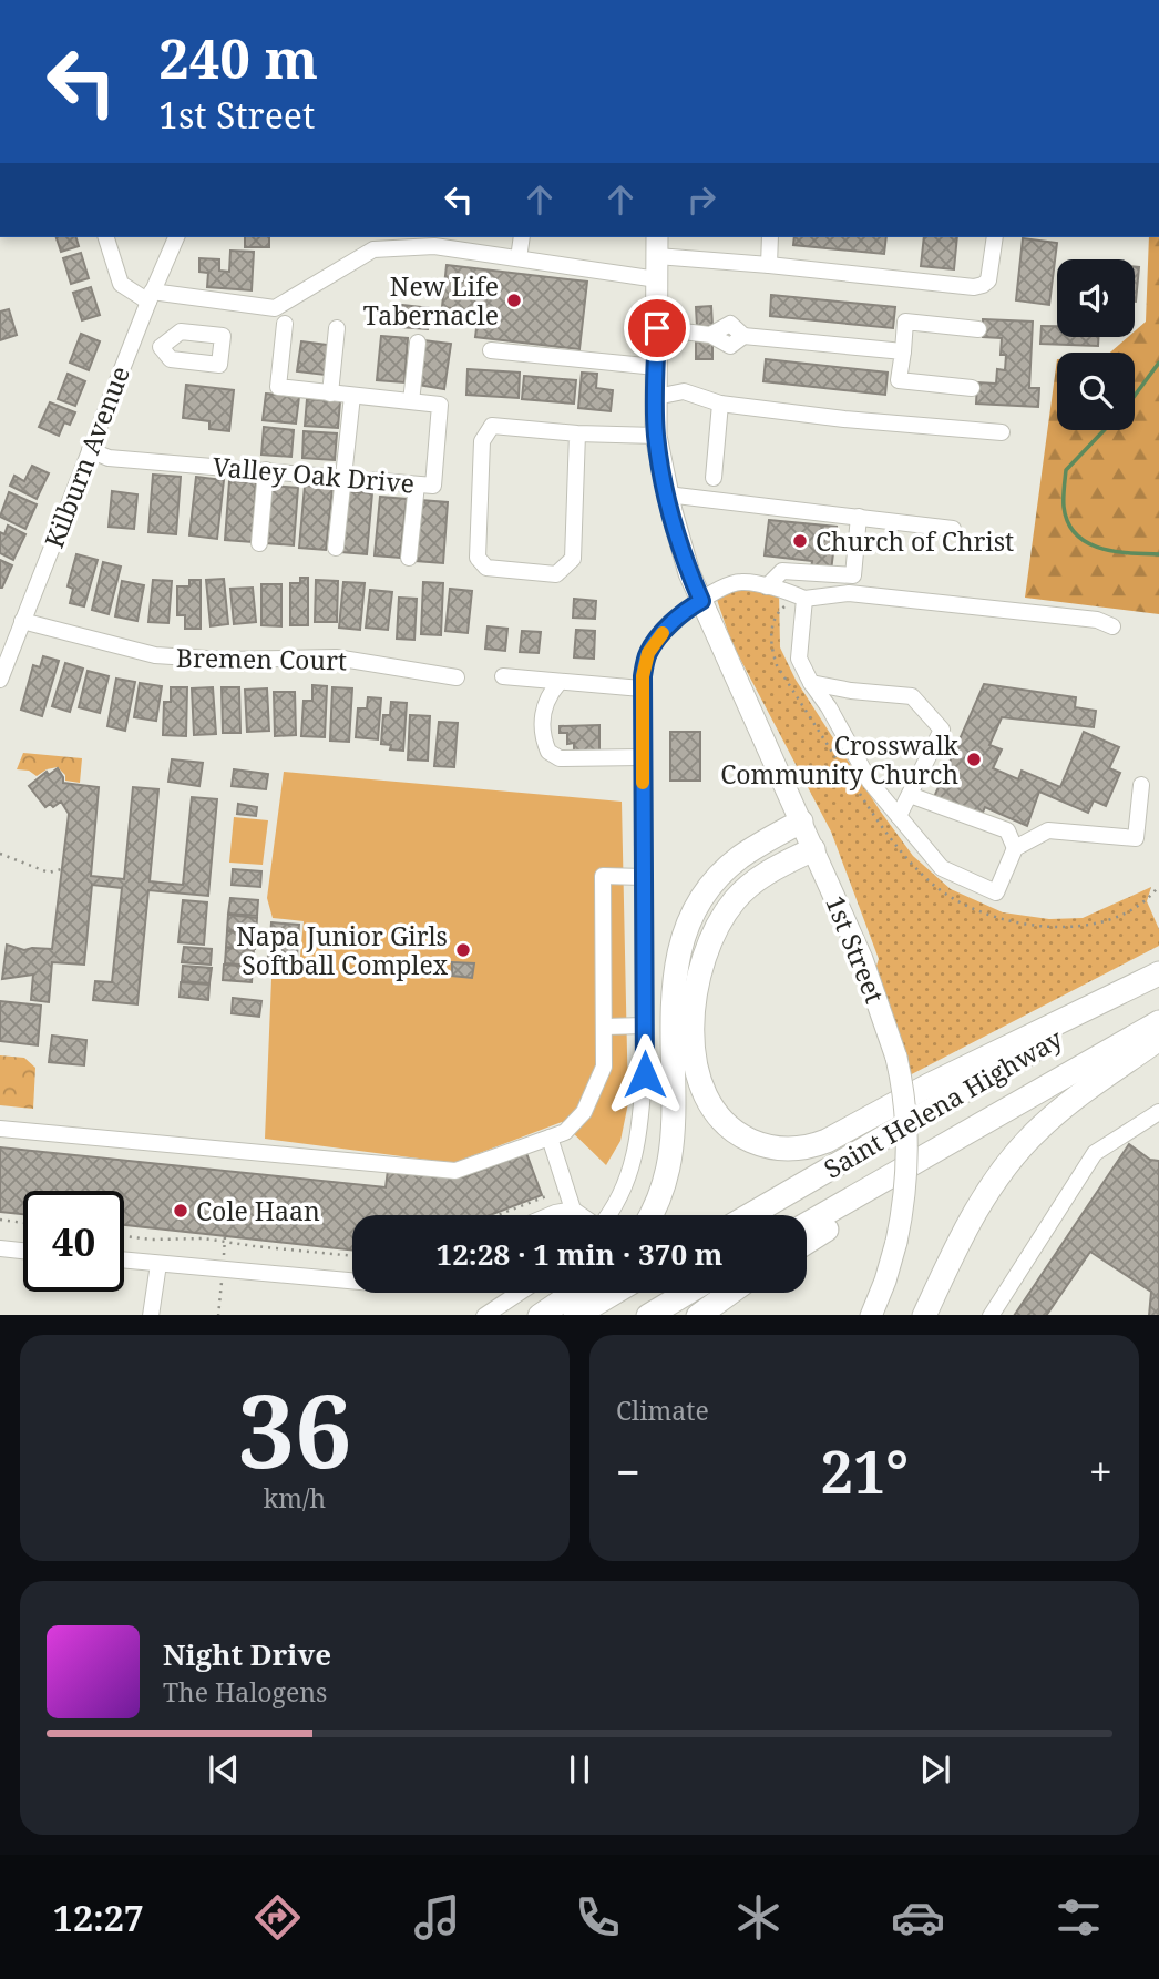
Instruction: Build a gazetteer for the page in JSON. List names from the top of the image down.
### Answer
{
  "streets": {
    "highway": ["Saint Helena Highway"],
    "main road": ["1st Street"],
    "street": ["Kilburn Avenue", "Valley Oak Drive", "Bremen Court"]
  },
  "crossings": [
    ["Kilburn Avenue", "Valley Oak Drive"],
    ["Kilburn Avenue", "Bremen Court"]
  ],
  "places": [
    "New Life Tabernacle",
    "Church of Christ",
    "Crosswalk Community Church",
    "Napa Junior Girls Softball Complex",
    "Cole Haan"
  ],
  "page": {
    "turn": ["240 m", "1st Street"],
    "limit": "40",
    "trip": "12:28 · 1 min · 370 m",
    "tile": [
      ["36", "km/h"],
      "Climate"
    ],
    "heat": ["−", "21°", "+"],
    "song": ["Night Drive", "The Halogens"],
    "tabs": "12:27"
  }
}
